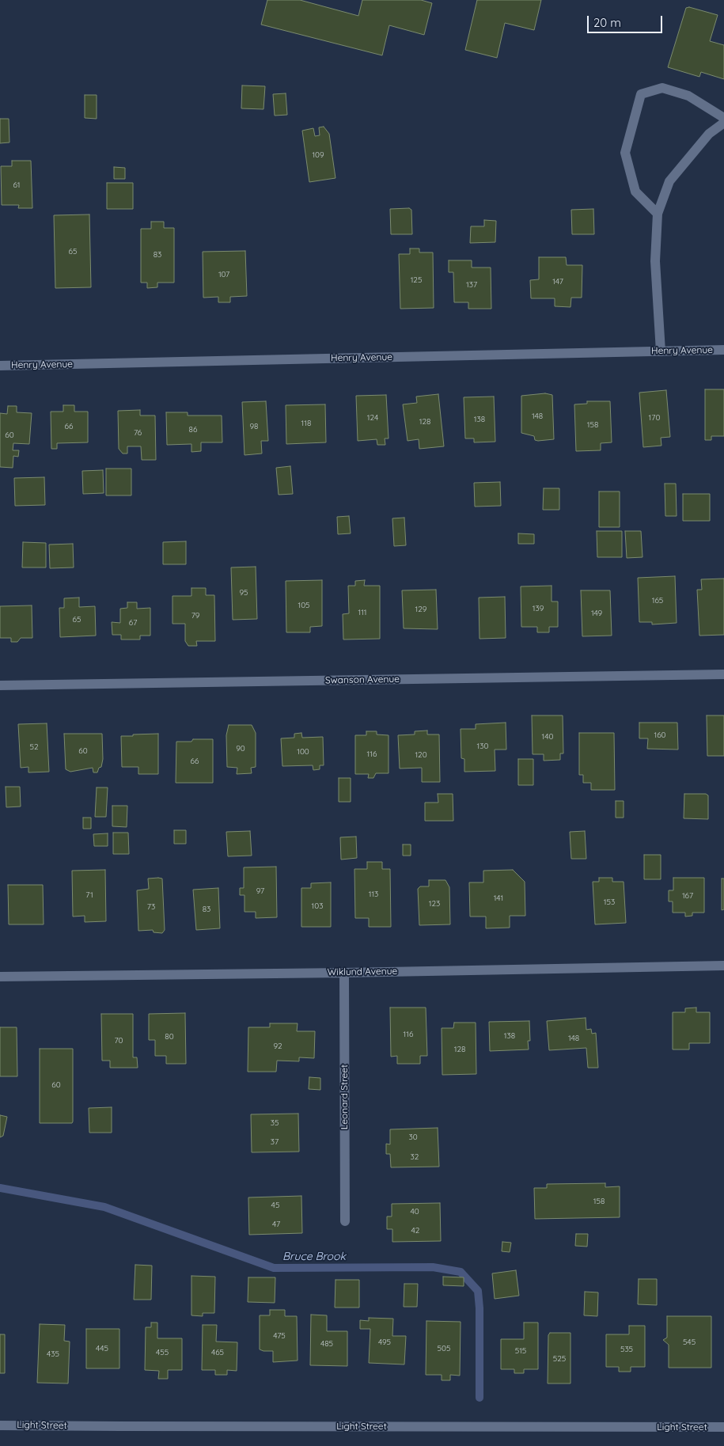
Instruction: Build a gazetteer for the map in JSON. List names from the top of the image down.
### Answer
{
  "streets": {
    "street": [
      "Henry Avenue",
      "Swanson Avenue",
      "Wiklund Avenue",
      "Leonard Street",
      "Light Street"
    ]
  },
  "crossings": [
    ["Wiklund Avenue", "Leonard Street"]
  ],
  "water": ["Bruce Brook"],
  "house_numbers": [
    "109",
    "61",
    "65",
    "83",
    "107",
    "125",
    "147",
    "137",
    "148",
    "124",
    "170",
    "138",
    "128",
    "118",
    "158",
    "66",
    "98",
    "86",
    "76",
    "60",
    "95",
    "165",
    "105",
    "139",
    "129",
    "111",
    "149",
    "79",
    "65",
    "67",
    "160",
    "140",
    "130",
    "52",
    "90",
    "60",
    "100",
    "116",
    "120",
    "66",
    "97",
    "113",
    "71",
    "167",
    "141",
    "153",
    "123",
    "103",
    "73",
    "83",
    "116",
    "138",
    "80",
    "148",
    "70",
    "92",
    "128",
    "60",
    "35",
    "30",
    "37",
    "32",
    "158",
    "45",
    "40",
    "47",
    "42",
    "475",
    "495",
    "545",
    "485",
    "445",
    "505",
    "535",
    "515",
    "455",
    "465",
    "435",
    "525"
  ],
  "scale_bar": "20 m"
}
